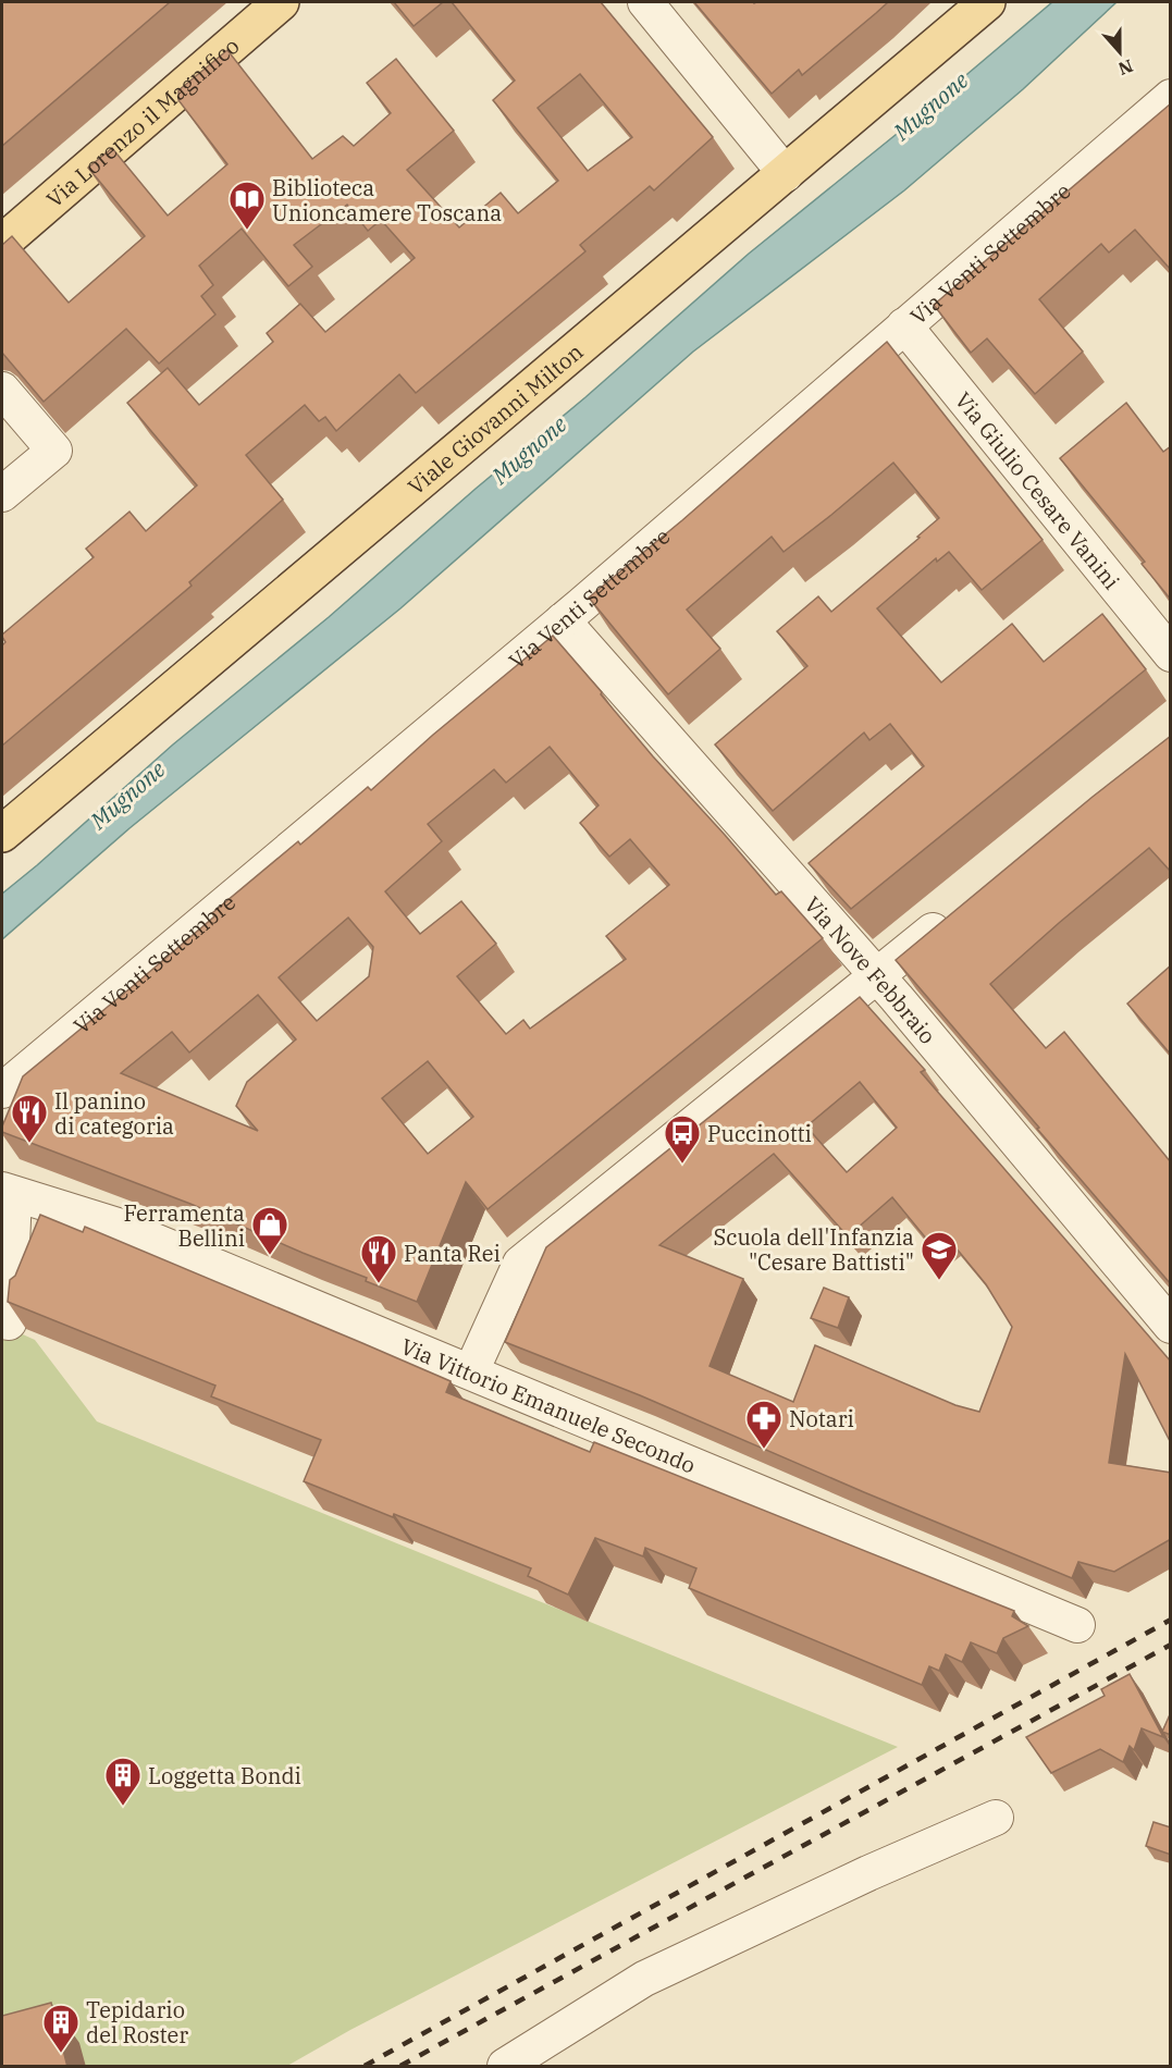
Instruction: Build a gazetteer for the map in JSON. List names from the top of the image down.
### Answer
{
  "streets": {
    "main road": ["Via Lorenzo il Magnifico", "Viale Giovanni Milton"],
    "street": [
      "Via Venti Settembre",
      "Via Giulio Cesare Vanini",
      "Via Nove Febbraio",
      "Via Vittorio Emanuele Secondo"
    ]
  },
  "crossings": [
    ["Via Venti Settembre", "Via Giulio Cesare Vanini"],
    ["Via Venti Settembre", "Via Nove Febbraio"]
  ],
  "water": ["Mugnone"],
  "places": {
    "library": ["Biblioteca Unioncamere Toscana"],
    "restaurant": ["Il panino di categoria", "Panta Rei"],
    "bus stop": ["Puccinotti"],
    "shop": ["Ferramenta Bellini"],
    "school or university": ["Scuola dell'Infanzia \"Cesare Battisti\""],
    "pharmacy": ["Notari"],
    "building": ["Loggetta Bondi", "Tepidario del Roster"]
  },
  "north": "bottom"
}
